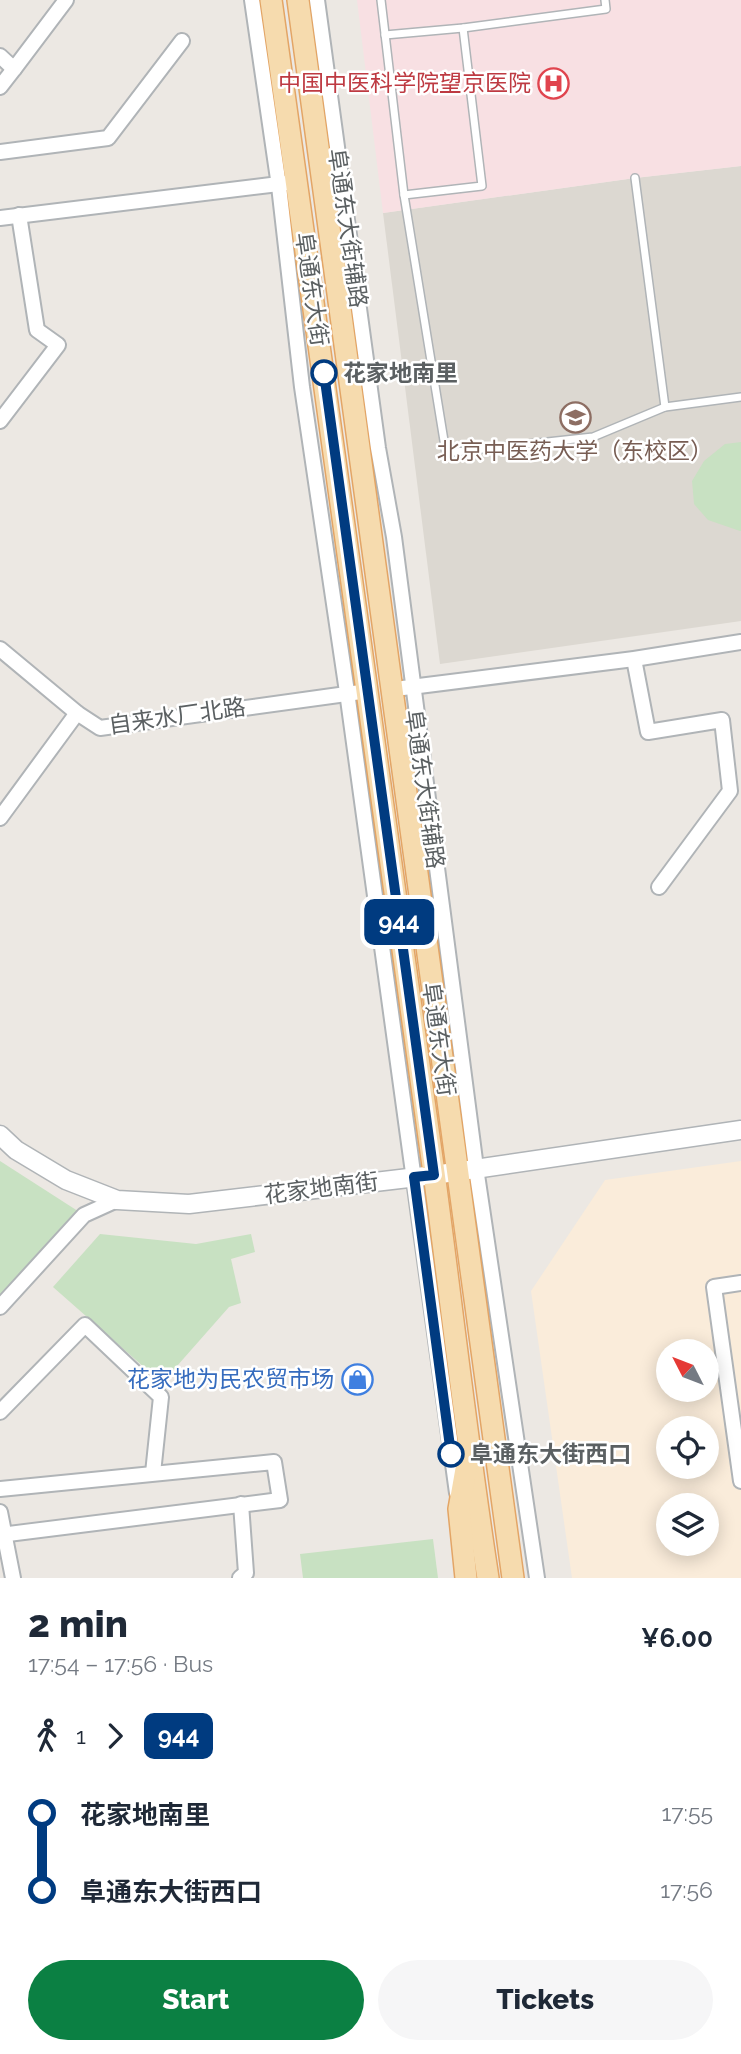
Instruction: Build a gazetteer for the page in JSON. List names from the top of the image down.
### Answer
{
  "streets": {
    "main road": ["阜通东大街"],
    "street": ["阜通东大街辅路", "自来水厂北路", "花家地南街"]
  },
  "crossings": [
    ["阜通东大街辅路", "阜通东大街"],
    ["阜通东大街", "自来水厂北路"],
    ["阜通东大街", "花家地南街"]
  ],
  "places": {
    "hospital": ["中国中医科学院望京医院"],
    "other": ["花家地南里", "阜通东大街西口"],
    "school or university": ["北京中医药大学（东校区）"],
    "shop": ["花家地为民农贸市场"]
  },
  "lines": ["bus line 944"],
  "north": "top left",
  "page": {
    "on_map": "944",
    "heading": ["2 min", "17:54 – 17:56 · Bus", "¥6.00"],
    "legs": ["1", "944"],
    "list": [
      {
        "name": "花家地南里",
        "value": "17:55"
      },
      {
        "name": "阜通东大街西口",
        "value": "17:56"
      }
    ],
    "buttons": ["Start", "Tickets"]
  }
}
